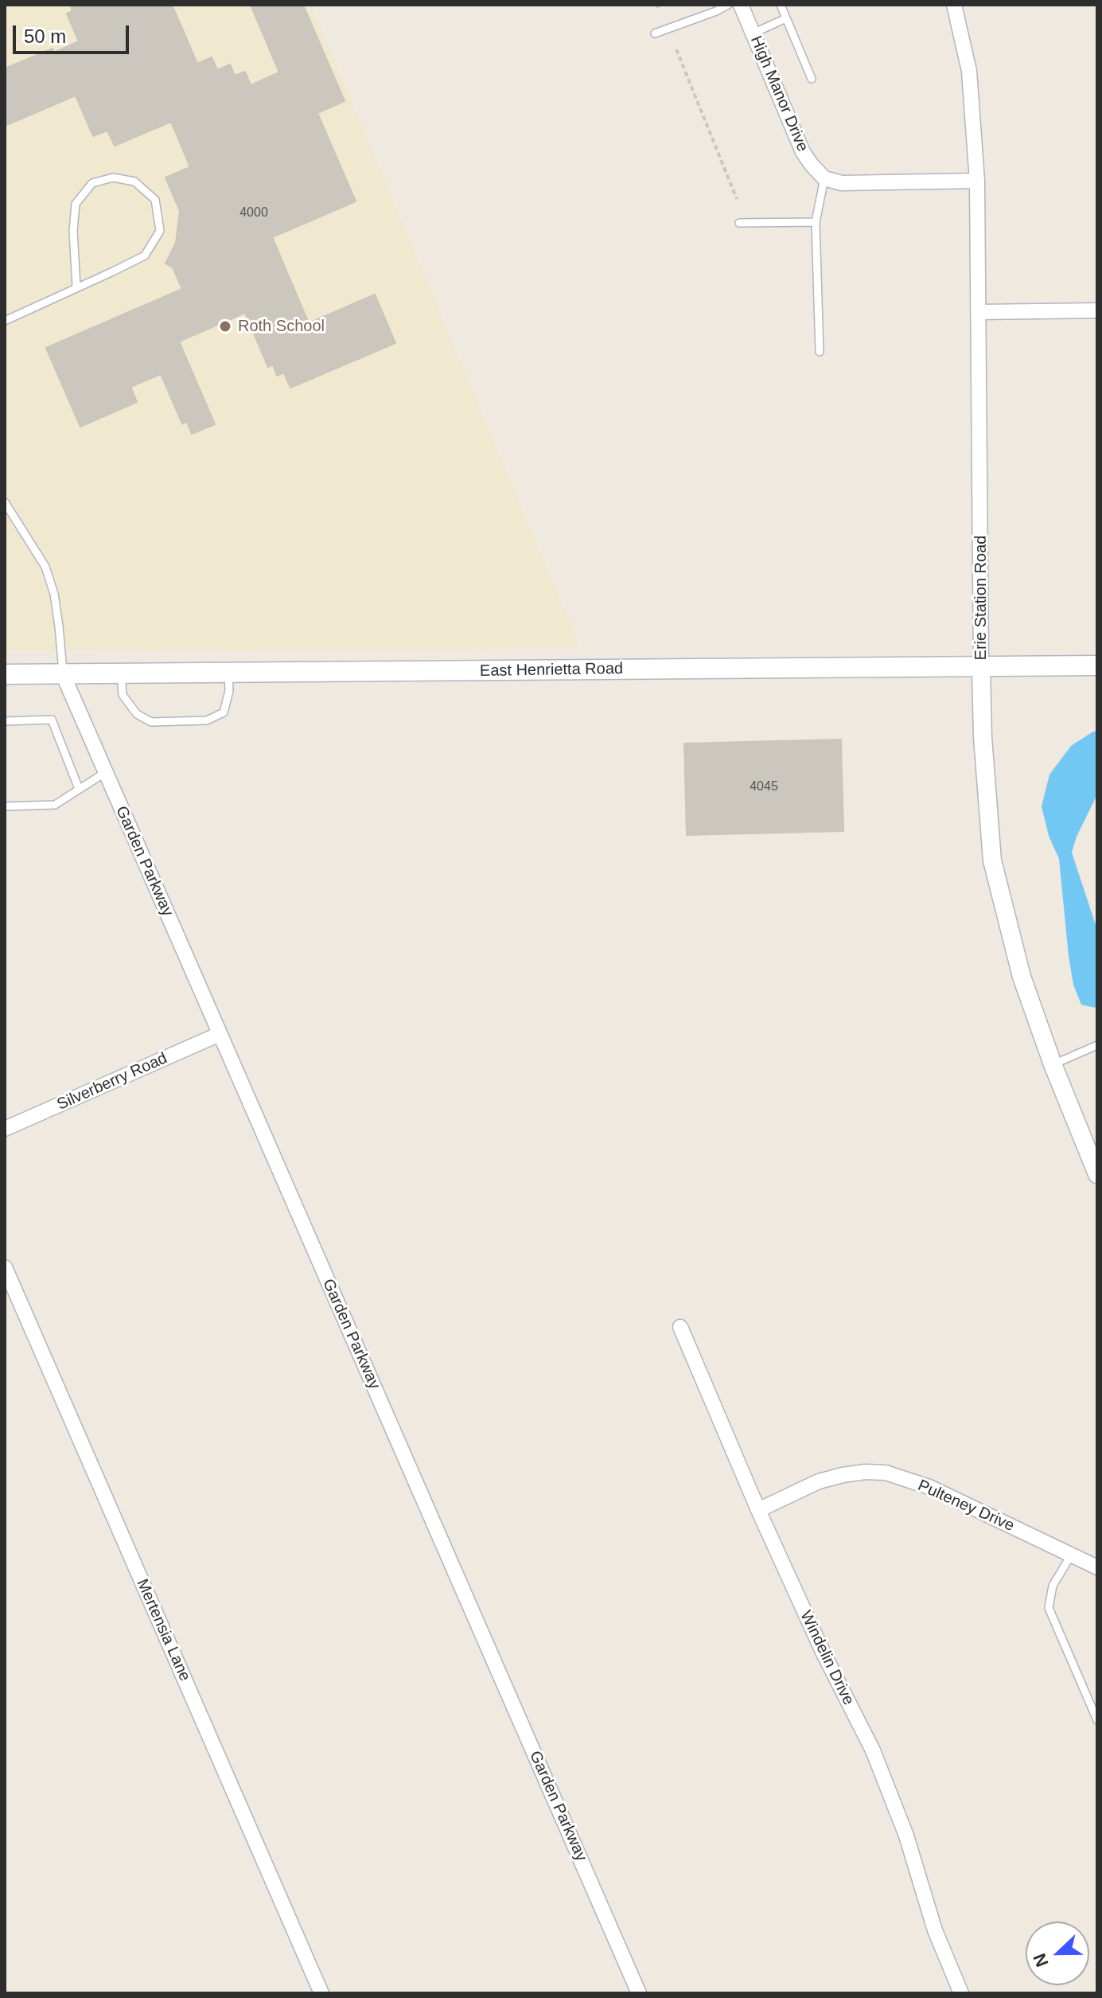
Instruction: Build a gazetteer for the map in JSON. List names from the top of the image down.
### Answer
{
  "streets": {
    "main road": ["East Henrietta Road"],
    "street": [
      "High Manor Drive",
      "Erie Station Road",
      "Garden Parkway",
      "Silverberry Road",
      "Pulteney Drive",
      "Mertensia Lane",
      "Windelin Drive"
    ]
  },
  "crossings": [
    ["Erie Station Road", "East Henrietta Road"],
    ["East Henrietta Road", "Garden Parkway"],
    ["Garden Parkway", "Silverberry Road"],
    ["Pulteney Drive", "Windelin Drive"]
  ],
  "places": ["Roth School"],
  "house_numbers": ["4000", "4045"],
  "scale_bar": "50 m",
  "north": "left"
}
